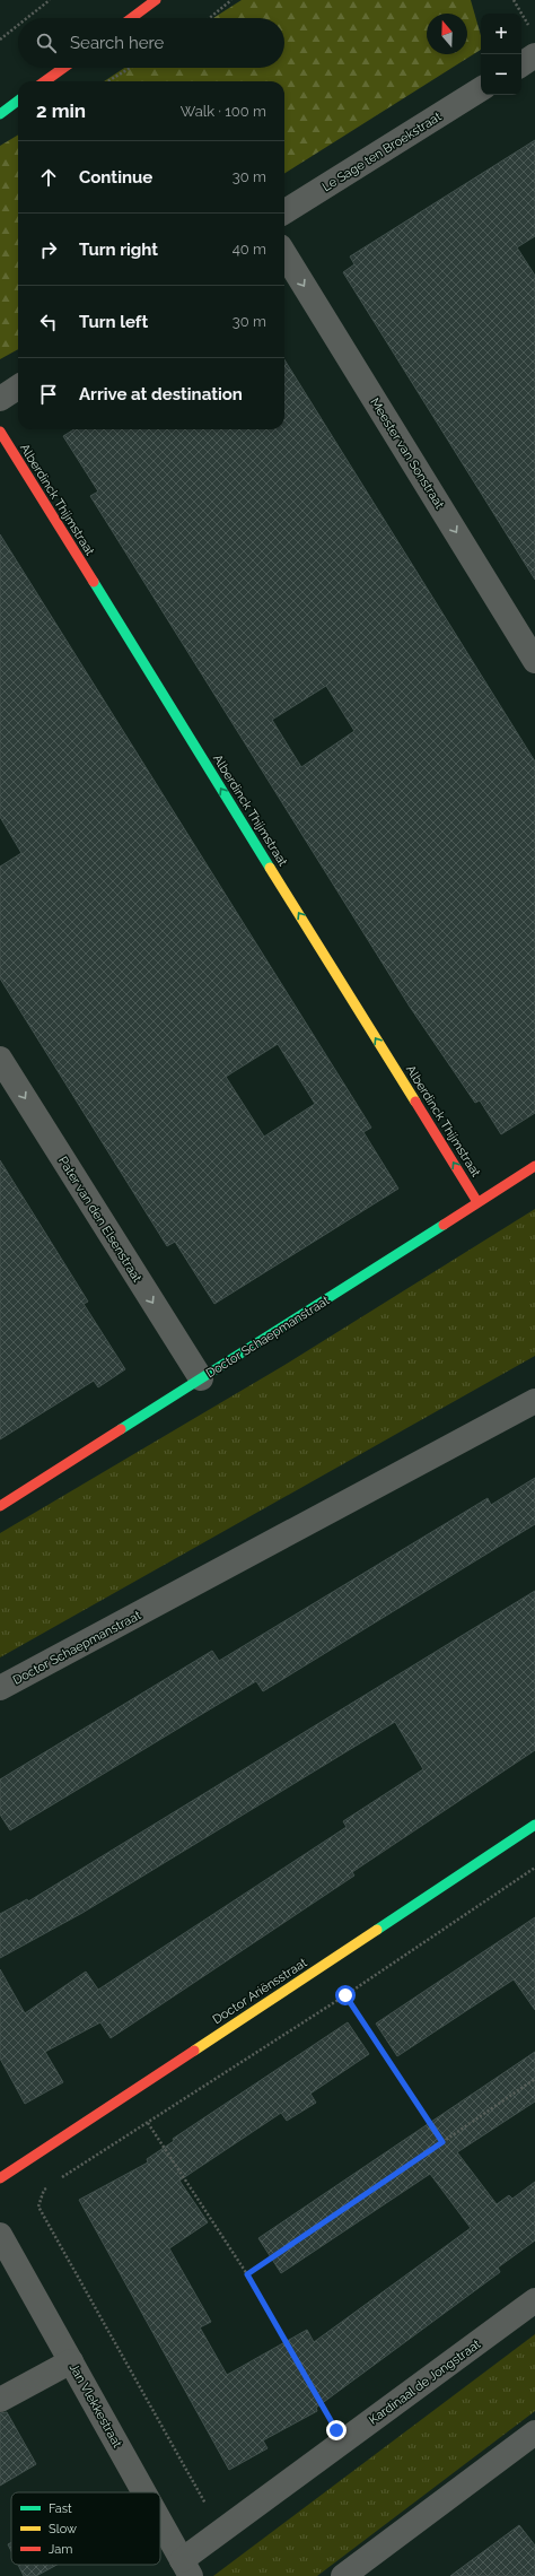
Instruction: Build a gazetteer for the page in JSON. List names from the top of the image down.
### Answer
{
  "streets": {
    "street": [
      "Le Sage ten Broekstraat",
      "Meester van Sonstraat",
      "Alberdinck Thijmstraat",
      "Pater van den Elsenstraat",
      "Doctor Schaepmanstraat",
      "Doctor Ariënsstraat",
      "Kardinaal de Jongstraat",
      "Jan Vlekkestraat"
    ]
  },
  "crossings": [
    ["Alberdinck Thijmstraat", "Doctor Schaepmanstraat"],
    ["Pater van den Elsenstraat", "Doctor Schaepmanstraat"],
    ["Kardinaal de Jongstraat", "Jan Vlekkestraat"]
  ],
  "one_way": ["Meester van Sonstraat", "Alberdinck Thijmstraat", "Pater van den Elsenstraat"],
  "legend": ["Fast", "Slow", "Jam"],
  "north": "top",
  "page": {
    "map_buttons": ["+", "−"],
    "search": "Search here",
    "heading": ["2 min", "Walk · 100 m"],
    "list": [
      ["Continue", "30 m"],
      ["Turn right", "40 m"],
      ["Turn left", "30 m"],
      "Arrive at destination"
    ]
  }
}
